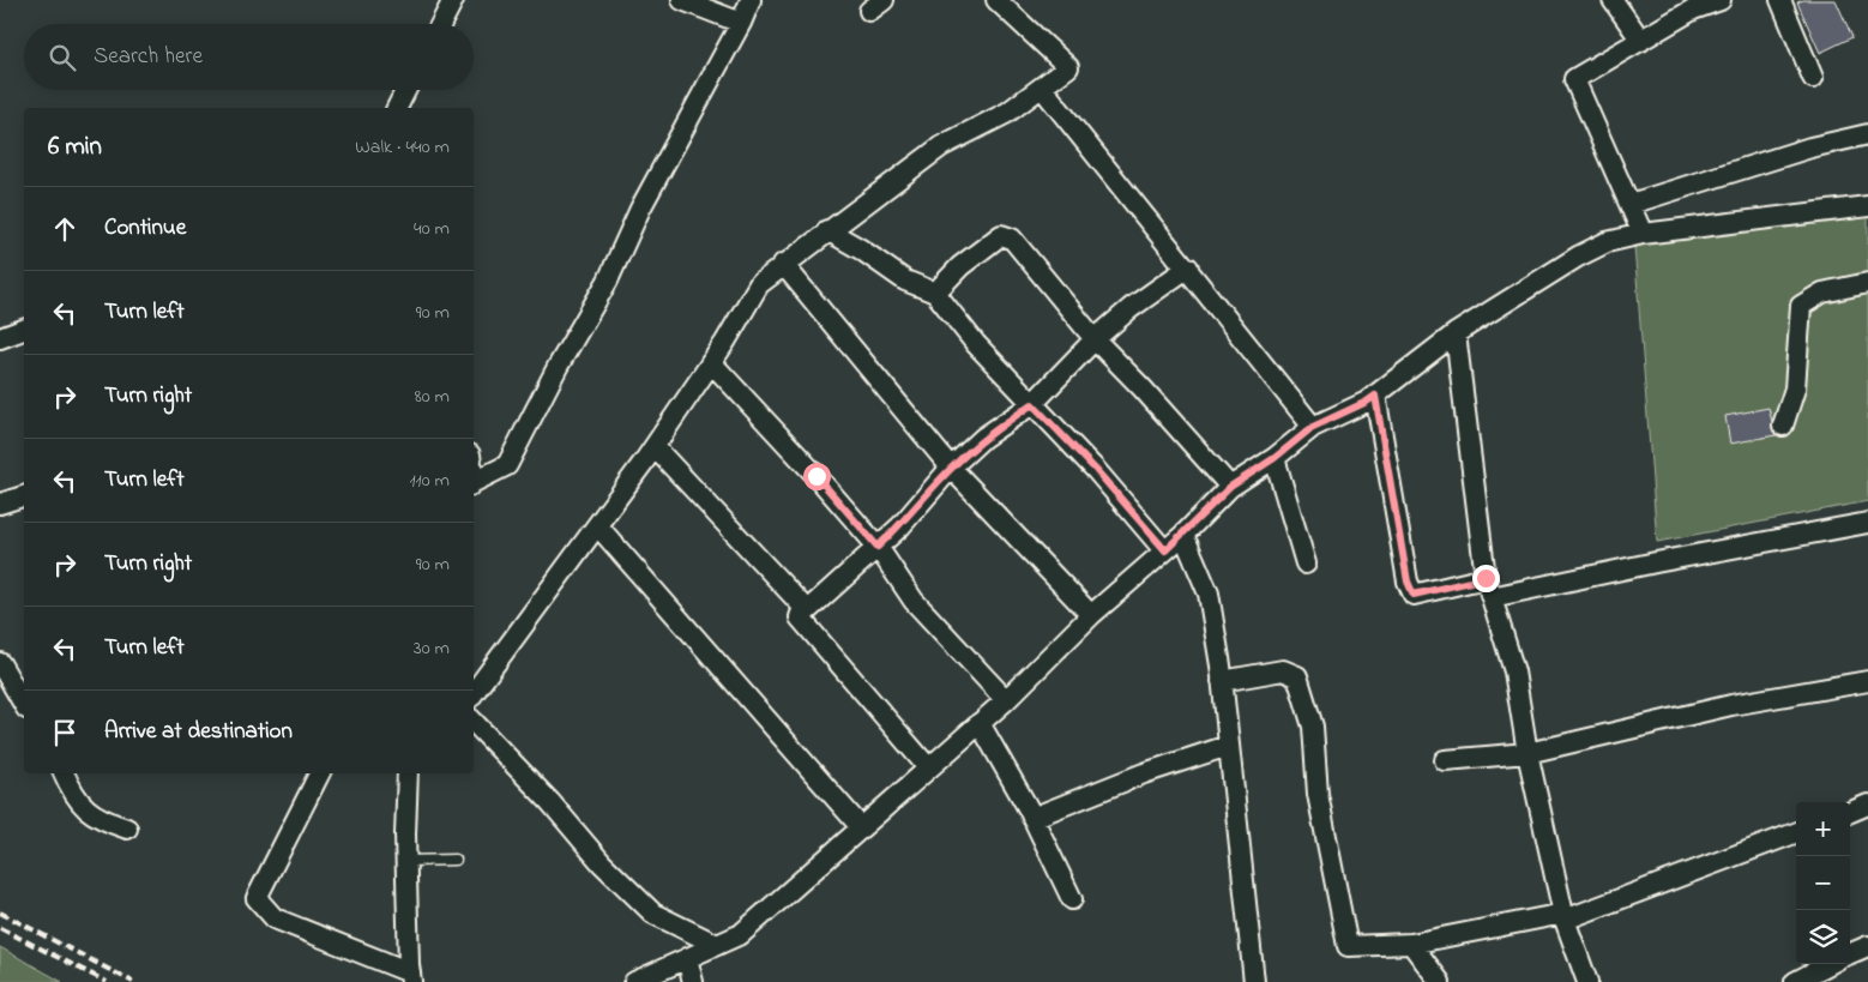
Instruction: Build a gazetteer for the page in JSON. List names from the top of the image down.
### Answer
{
  "page": {
    "search": "Search here",
    "heading": ["6 min", "Walk · 440 m"],
    "list": [
      ["Continue", "40 m"],
      ["Turn left", "90 m"],
      ["Turn right", "80 m"],
      ["Turn left", "110 m"],
      ["Turn right", "90 m"],
      ["Turn left", "30 m"],
      "Arrive at destination"
    ],
    "map_buttons": ["+", "−"]
  }
}
